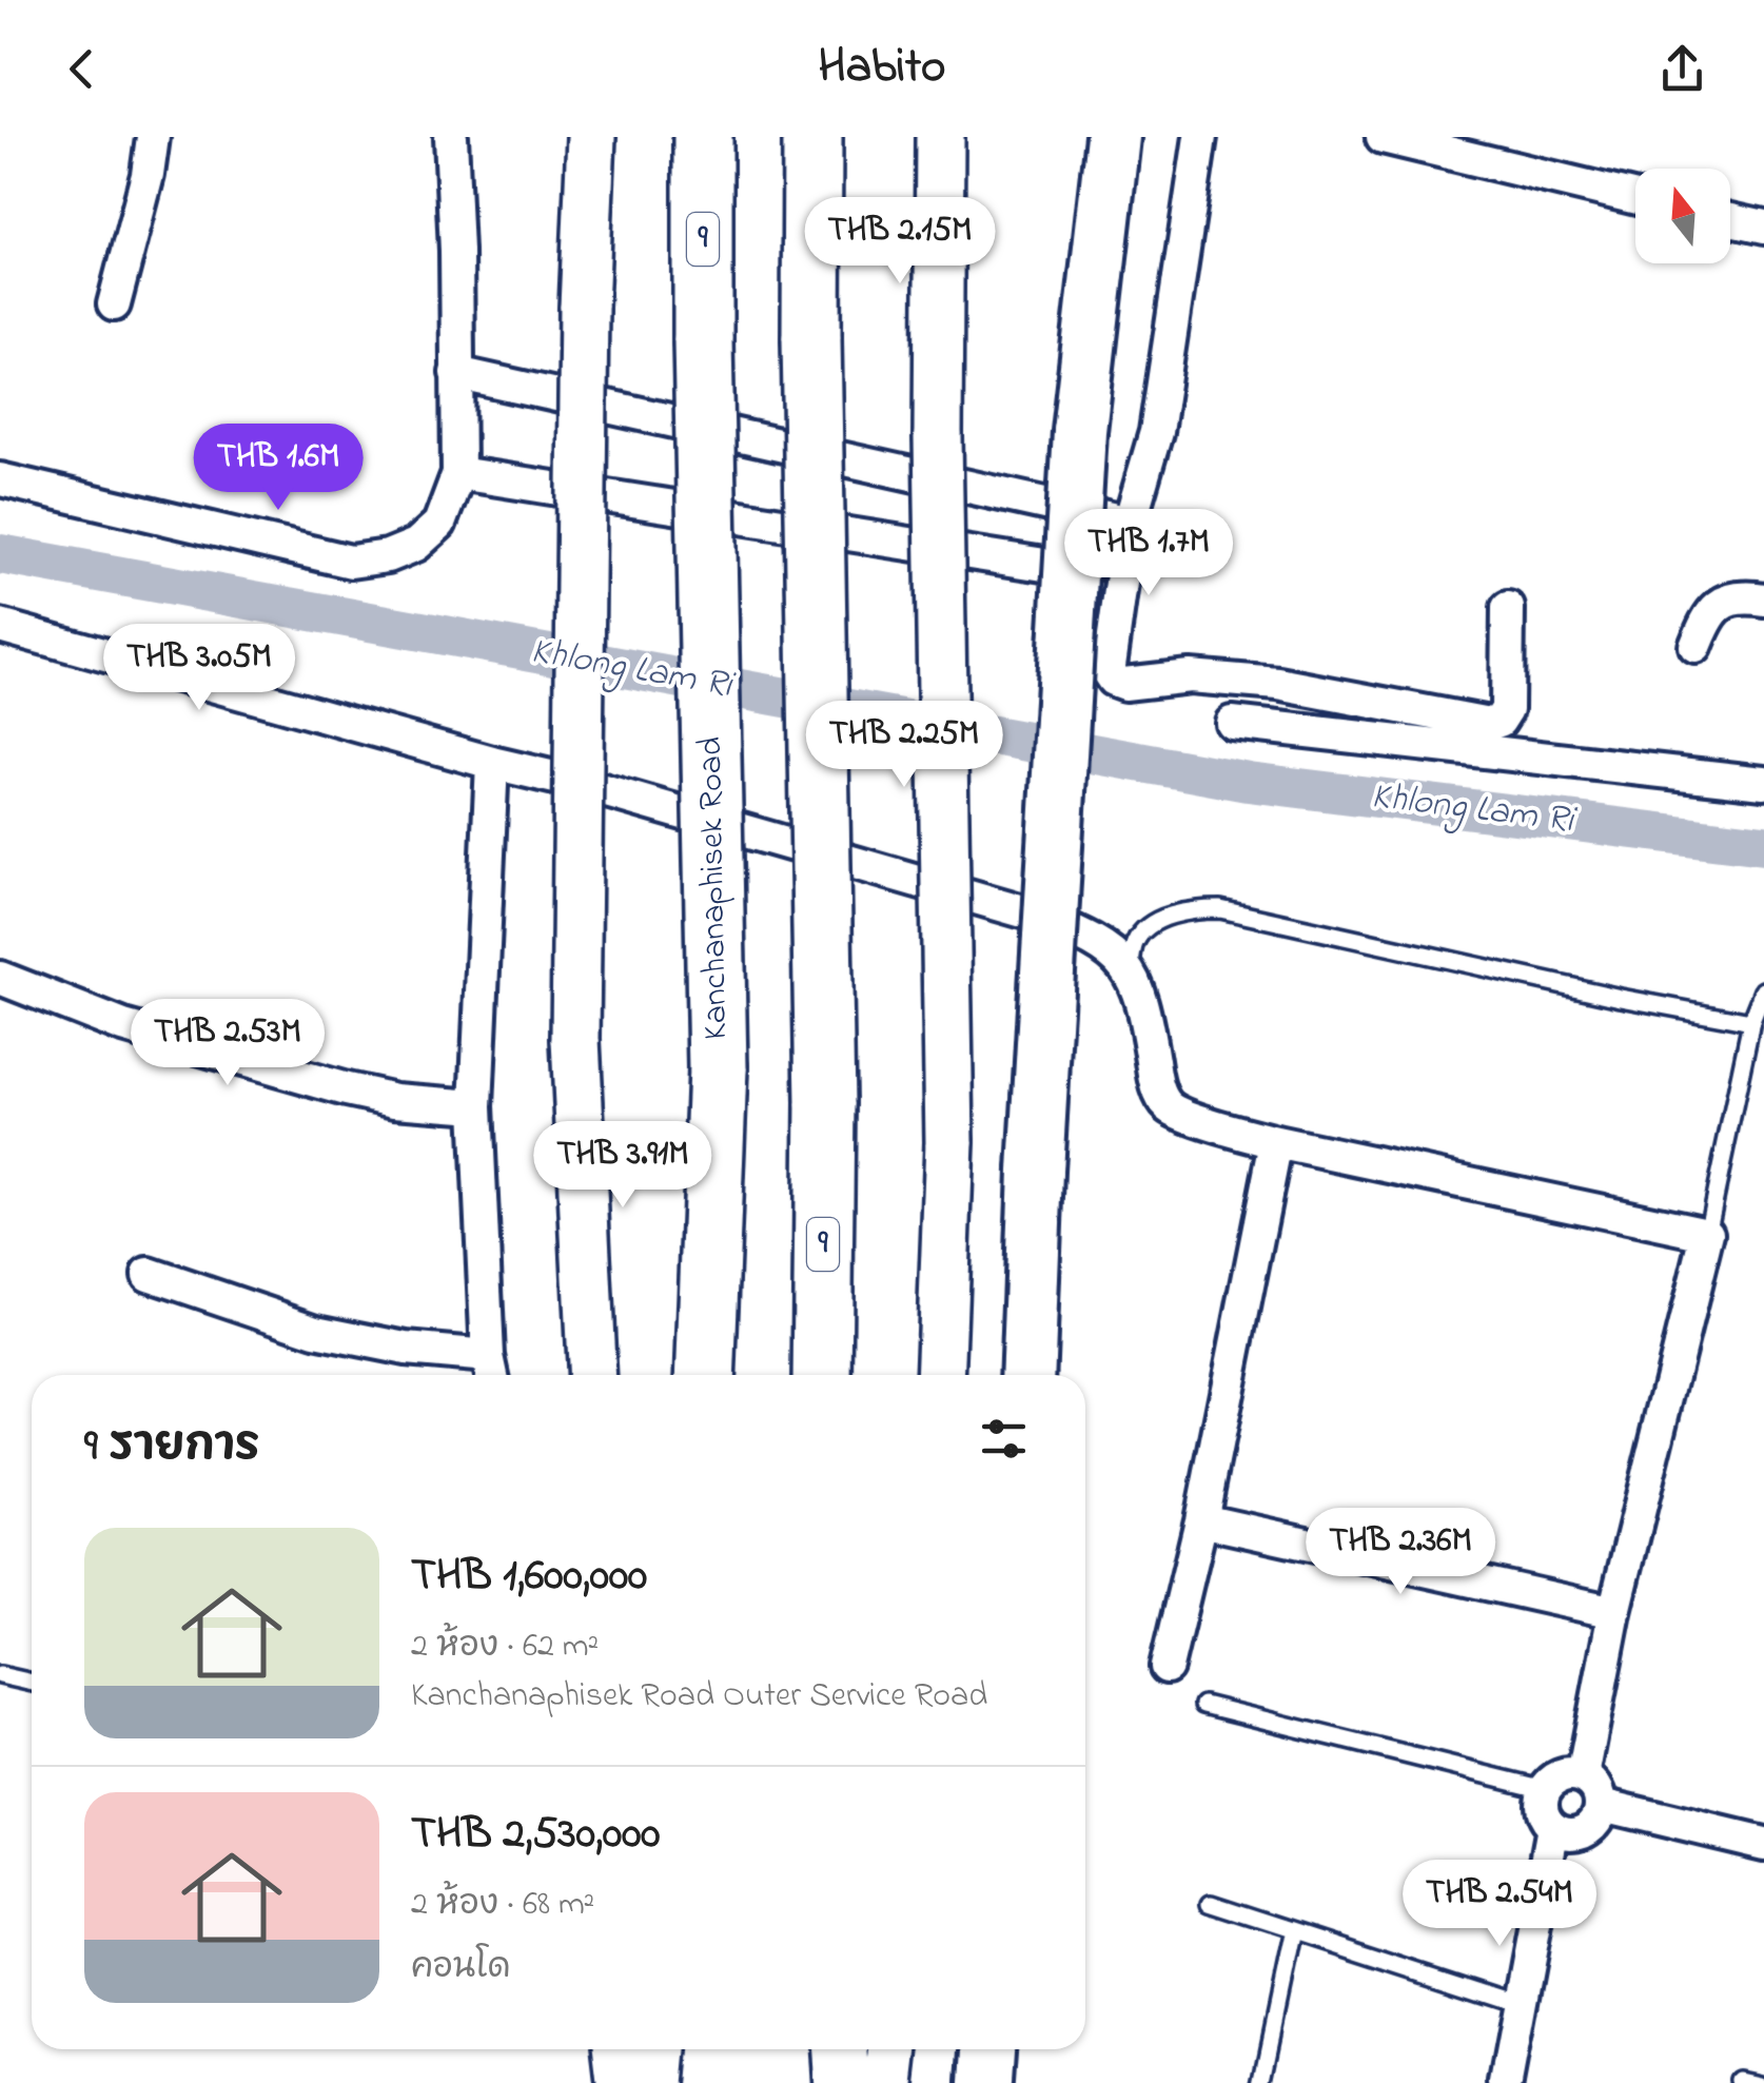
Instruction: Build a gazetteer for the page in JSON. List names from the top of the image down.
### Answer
{
  "streets": {
    "highway": ["9", "Kanchanaphisek Road"]
  },
  "water": ["Khlong Lam Ri"],
  "north": "top",
  "page": {
    "header": "Habito",
    "price": [
      "THB 2.15M",
      "THB 1.6M",
      "THB 1.7M",
      "THB 3.05M",
      "THB 2.25M",
      "THB 2.53M",
      "THB 3.91M",
      "THB 2.36M",
      "THB 2.54M"
    ],
    "heading": "9 รายการ",
    "list": [
      {
        "name": "THB 1,600,000",
        "note": "2 ห้อง · 62 m² · Kanchanaphisek Road Outer Service Road"
      },
      {
        "name": "THB 2,530,000",
        "note": "2 ห้อง · 68 m² · คอนโด"
      }
    ]
  }
}
